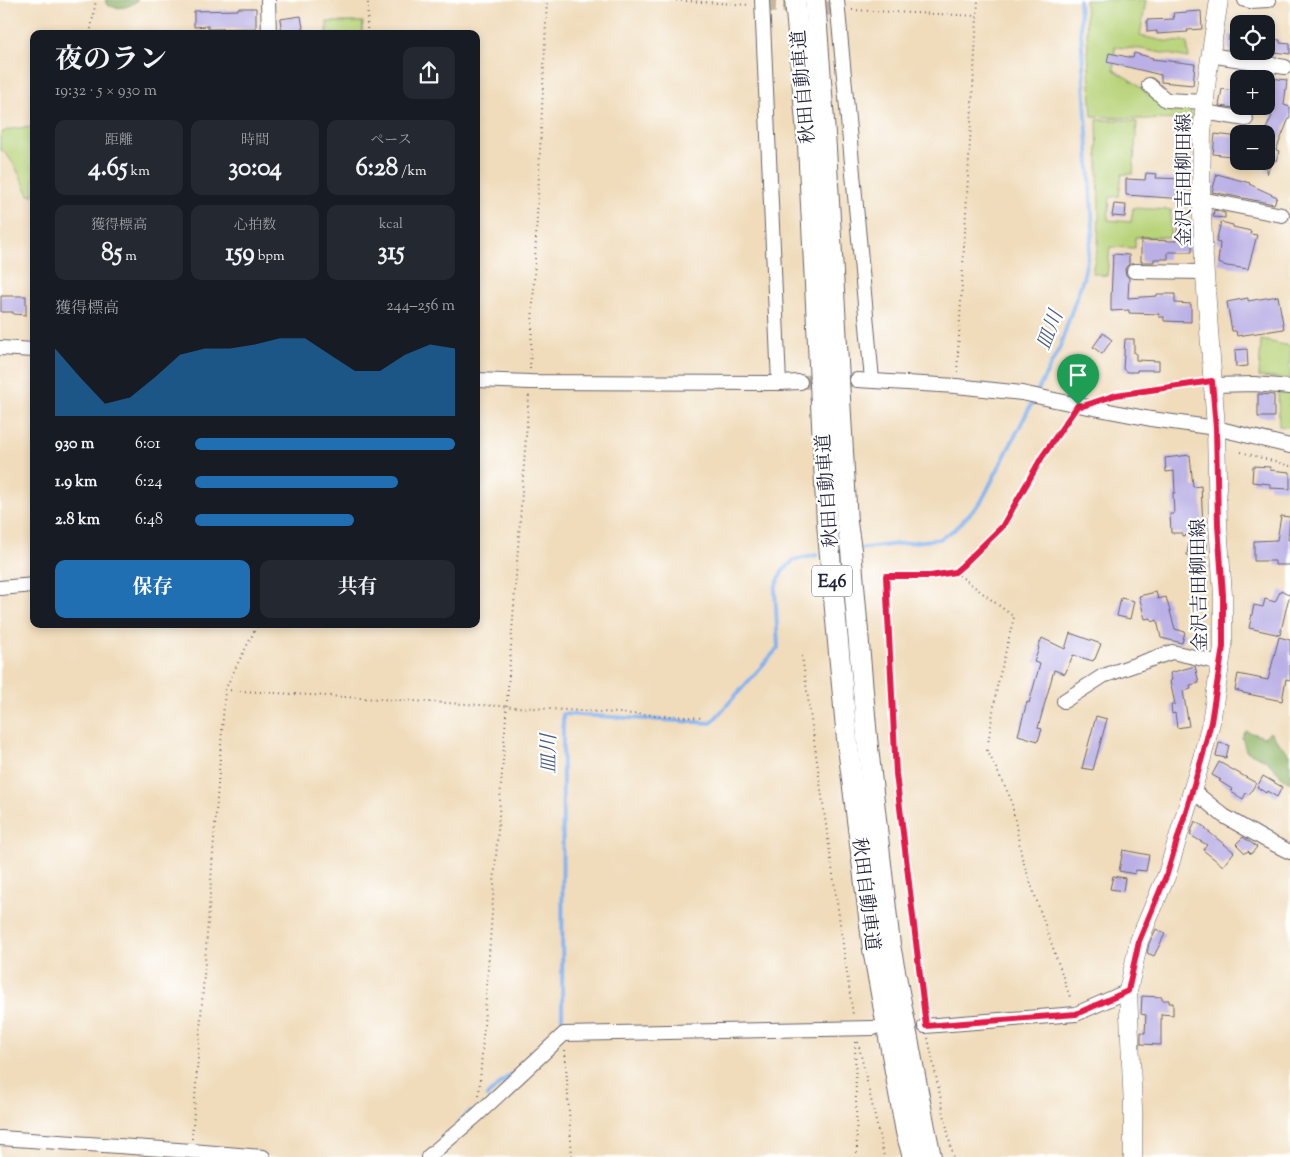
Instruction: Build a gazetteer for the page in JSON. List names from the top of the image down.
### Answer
{
  "streets": {
    "highway": ["秋田自動車道", "E46"],
    "main road": ["金沢吉田柳田線"]
  },
  "water": ["皿川"],
  "page": {
    "map_buttons": ["+", "−"],
    "heading": ["夜のラン", "19:32 · 5 × 930 m"],
    "stats": [
      ["距離", "4.65 km"],
      ["時間", "30:04"],
      ["ペース", "6:28 /km"],
      ["獲得標高", "85 m"],
      ["心拍数", "159 bpm"],
      ["kcal", "315"]
    ],
    "chart": ["獲得標高", "244–256 m"],
    "list": [
      {
        "name": "930 m",
        "note": "6:01"
      },
      {
        "name": "1.9 km",
        "note": "6:24"
      },
      {
        "name": "2.8 km",
        "note": "6:48"
      }
    ],
    "buttons": ["保存", "共有"]
  }
}
